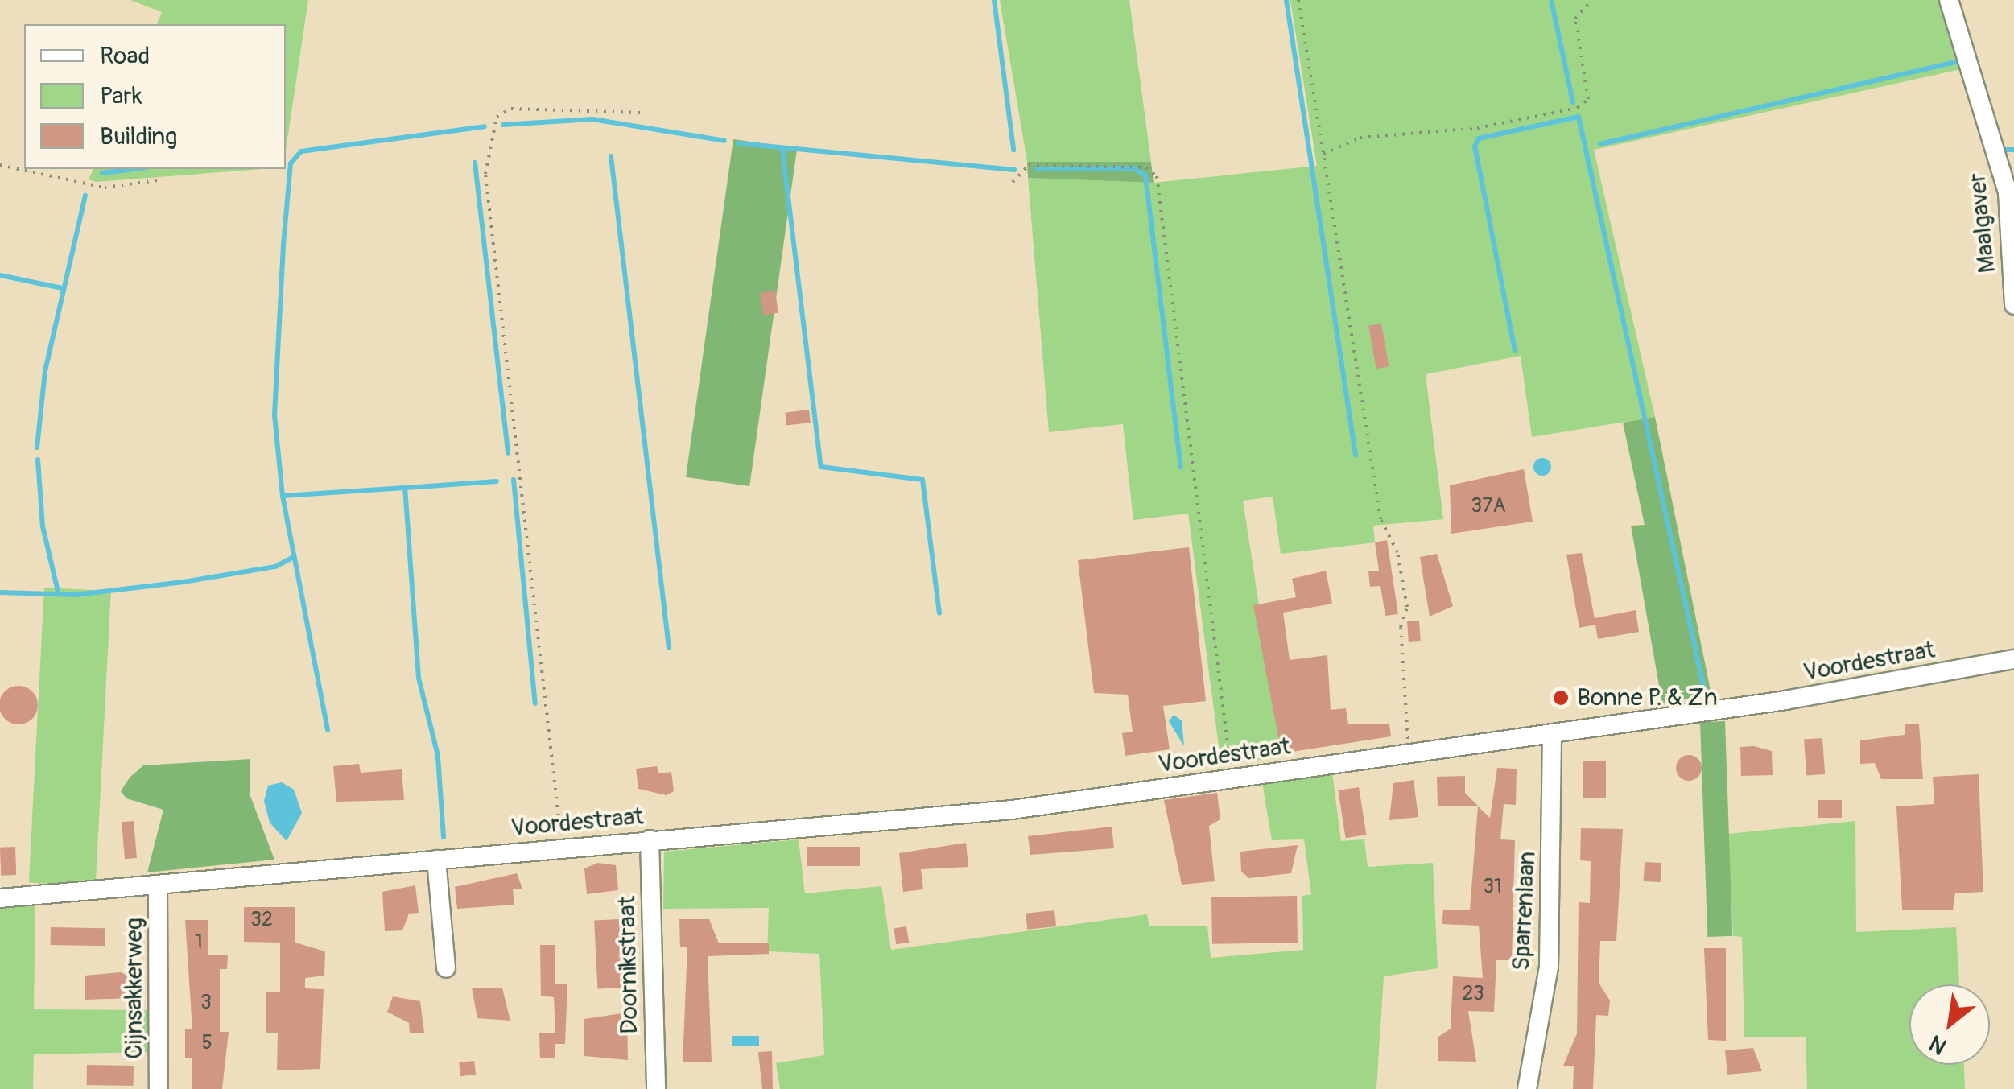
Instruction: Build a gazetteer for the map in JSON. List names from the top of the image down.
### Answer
{
  "streets": {
    "street": [
      "Maalgaver",
      "Voordestraat",
      "Sparrenlaan",
      "Doornikstraat",
      "Cijnsakkerweg"
    ]
  },
  "crossings": [
    ["Voordestraat", "Sparrenlaan"],
    ["Voordestraat", "Doornikstraat"],
    ["Voordestraat", "Cijnsakkerweg"]
  ],
  "places": ["Bonne P. & Zn"],
  "house_numbers": [
    "37A",
    "31",
    "32",
    "1",
    "23",
    "3",
    "5"
  ],
  "legend": ["Road", "Park", "Building"],
  "north": "bottom left"
}
